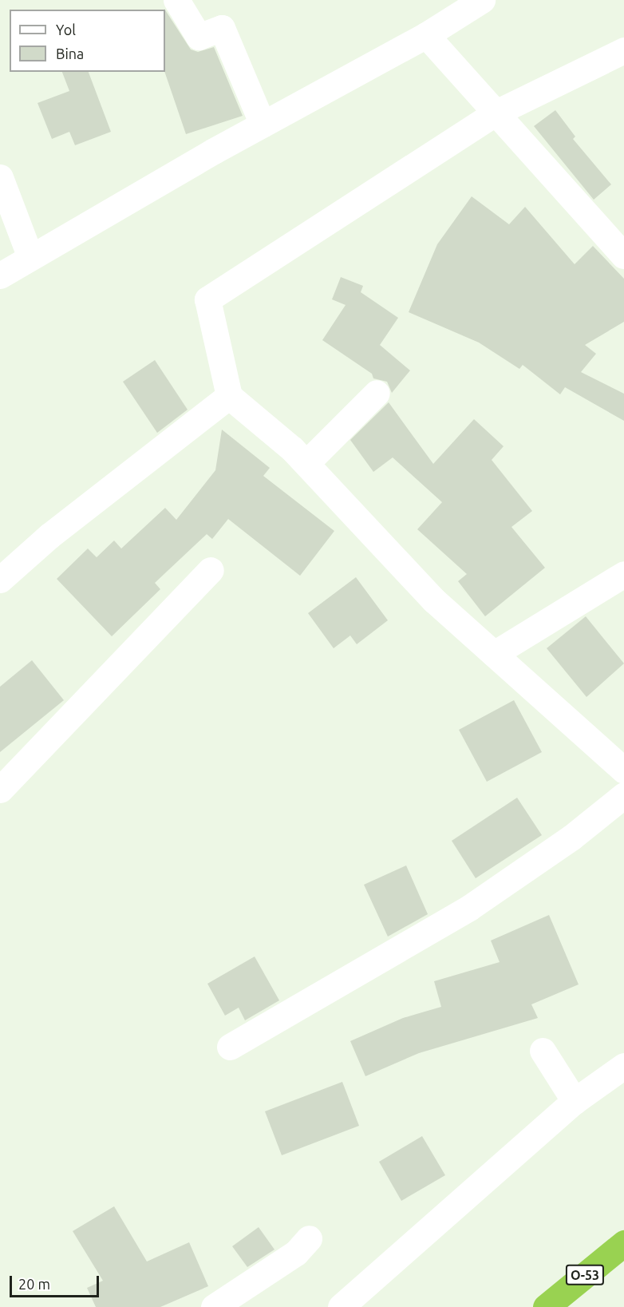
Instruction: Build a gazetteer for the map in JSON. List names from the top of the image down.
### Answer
{
  "streets": {
    "highway": ["O-53"]
  },
  "legend": ["Yol", "Bina"],
  "scale_bar": "20 m"
}
